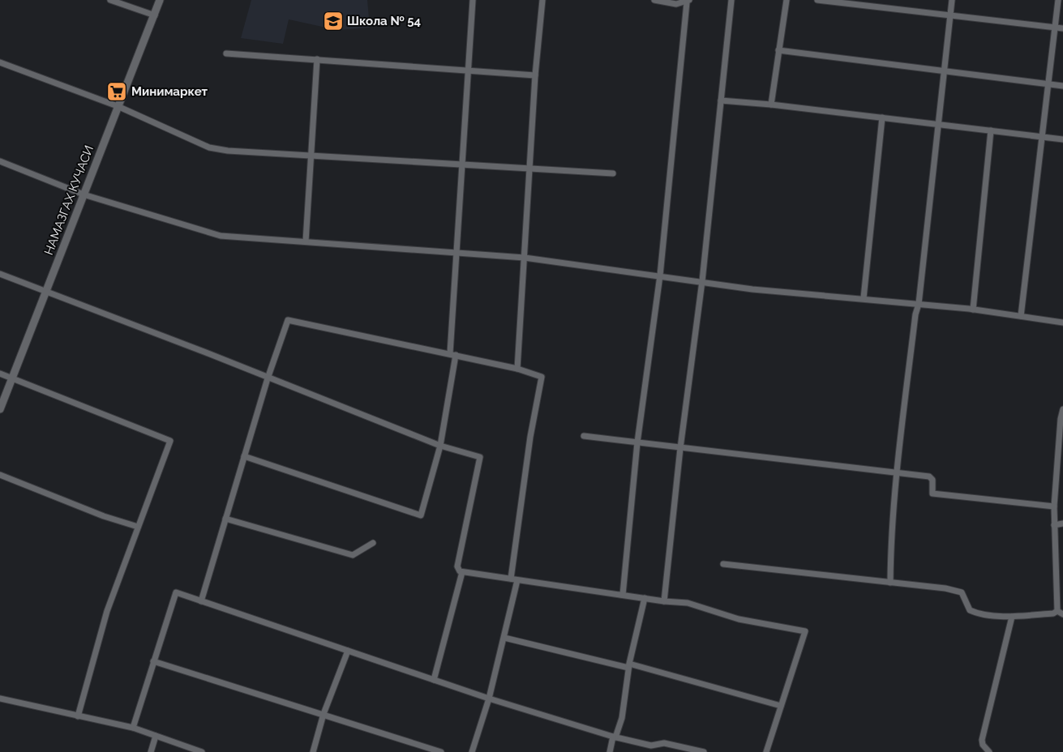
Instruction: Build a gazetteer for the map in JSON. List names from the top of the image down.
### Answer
{
  "streets": {
    "street": ["НАМАЗГАХ КУЧАСИ"]
  },
  "places": {
    "school or university": ["Школа № 54"],
    "supermarket": ["Минимаркет"]
  }
}
